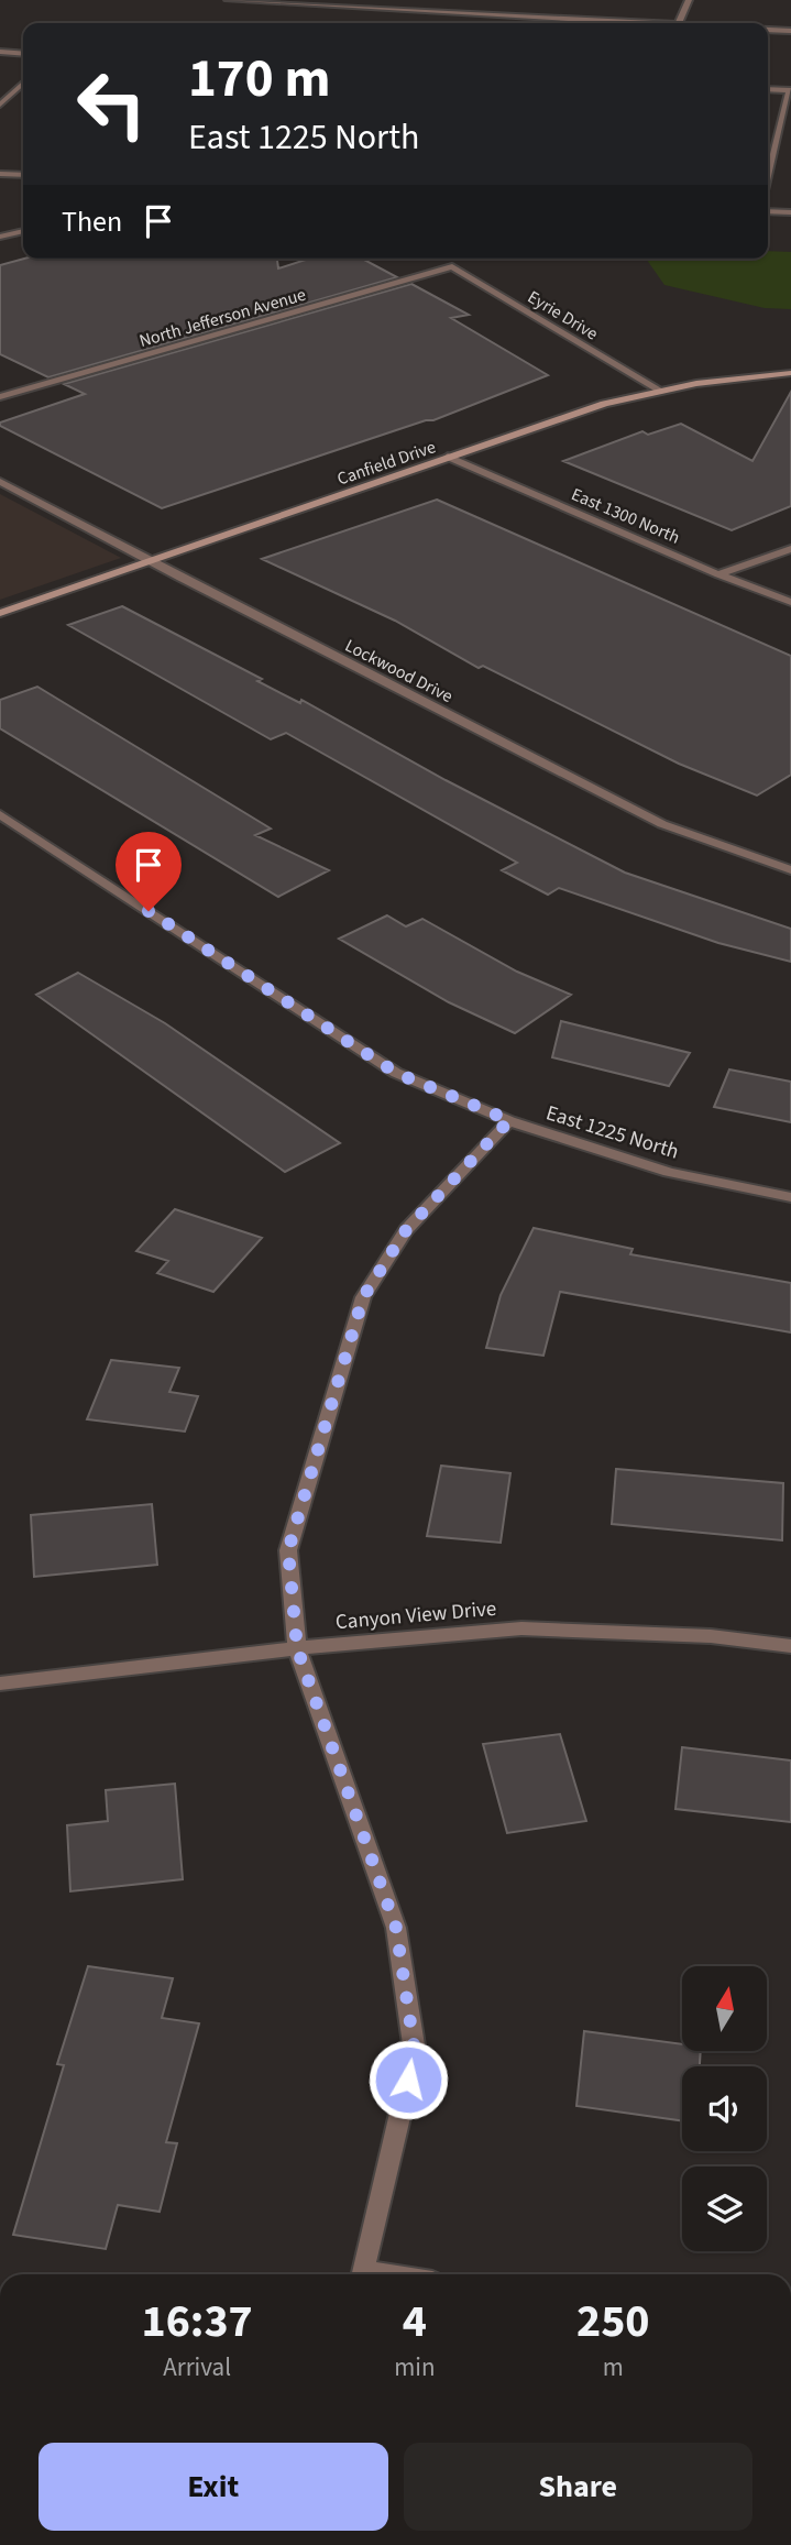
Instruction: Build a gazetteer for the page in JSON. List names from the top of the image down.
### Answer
{
  "streets": {
    "street": [
      "Eyrie Drive",
      "North Jefferson Avenue",
      "Canfield Drive",
      "East 1300 North",
      "Lockwood Drive",
      "East 1225 North",
      "Canyon View Drive"
    ]
  },
  "crossings": [
    ["Eyrie Drive", "North Jefferson Avenue"],
    ["Eyrie Drive", "Canfield Drive"],
    ["Canfield Drive", "East 1300 North"],
    ["Canfield Drive", "Lockwood Drive"]
  ],
  "north": "top",
  "page": {
    "turn": ["170 m", "East 1225 North"],
    "then": "Then",
    "eta": [
      "16:37",
      "Arrival",
      "4",
      "min",
      "250",
      "m"
    ],
    "buttons": ["Exit", "Share"]
  }
}
